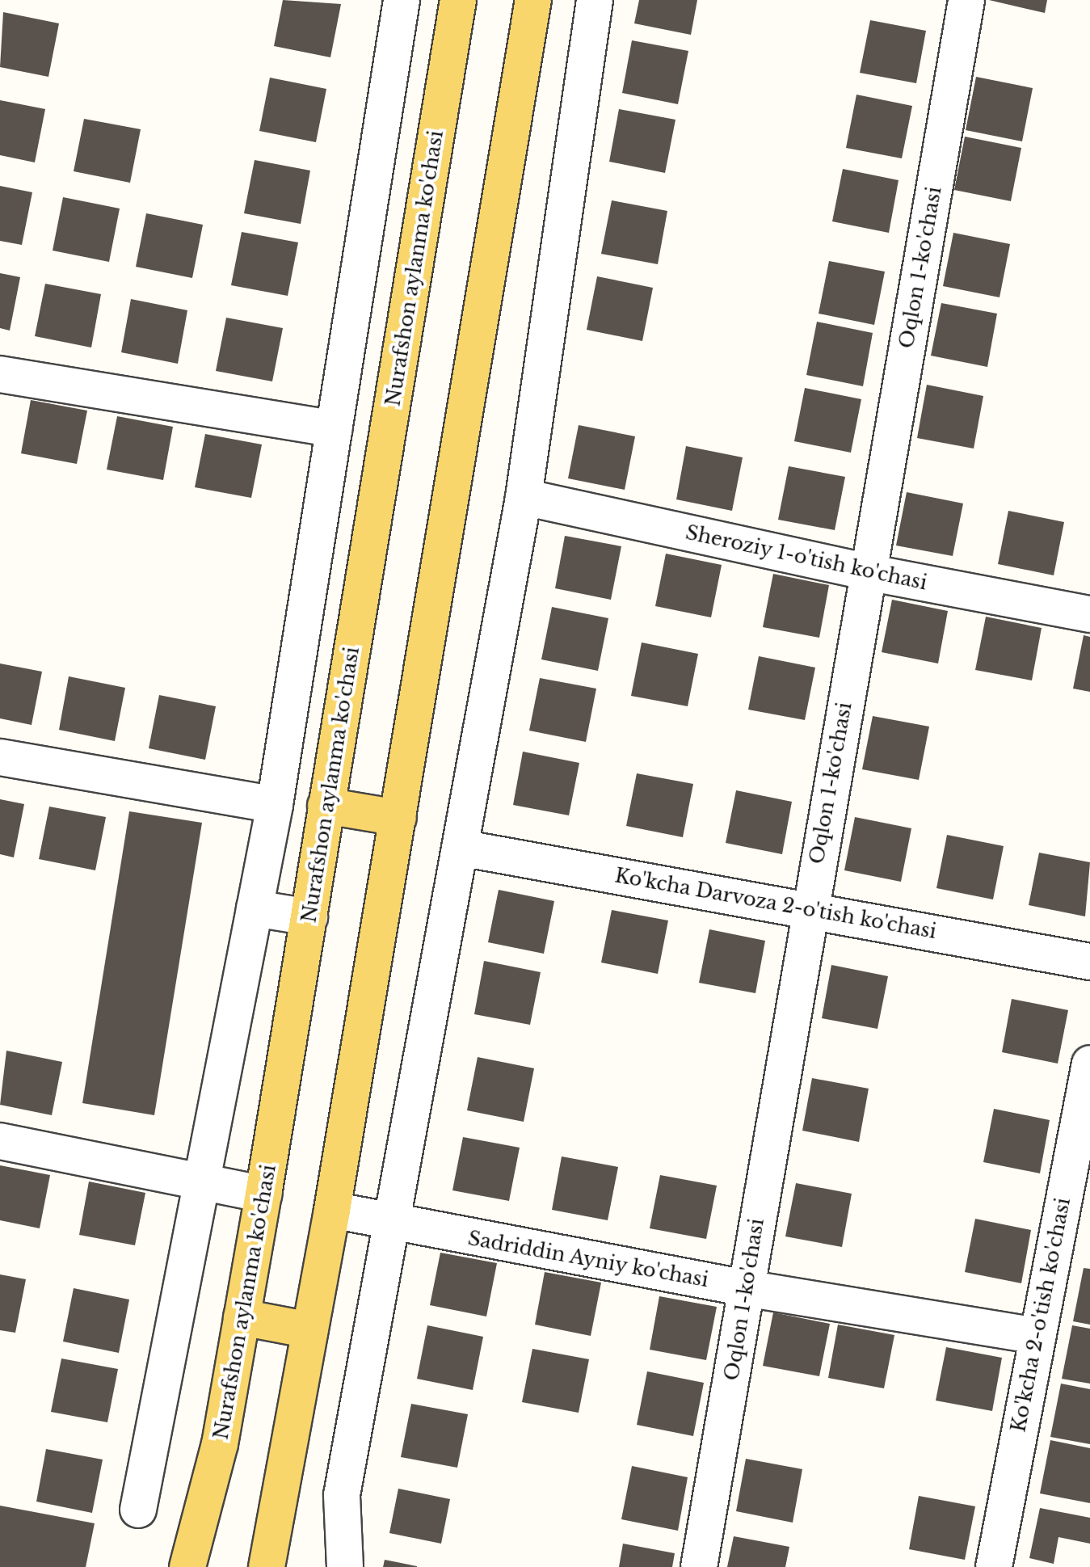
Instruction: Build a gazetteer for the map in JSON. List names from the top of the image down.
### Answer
{
  "streets": {
    "main road": ["Nurafshon aylanma ko'chasi"],
    "street": [
      "Oqlon 1-ko'chasi",
      "Sheroziy 1-o'tish ko'chasi",
      "Ko'kcha Darvoza 2-o'tish ko'chasi",
      "Sadriddin Ayniy ko'chasi",
      "Ko'kcha 2-o'tish ko'chasi"
    ]
  },
  "crossings": [
    ["Oqlon 1-ko'chasi", "Sheroziy 1-o'tish ko'chasi"],
    ["Oqlon 1-ko'chasi", "Ko'kcha Darvoza 2-o'tish ko'chasi"],
    ["Oqlon 1-ko'chasi", "Sadriddin Ayniy ko'chasi"],
    ["Sadriddin Ayniy ko'chasi", "Ko'kcha 2-o'tish ko'chasi"]
  ]
}
